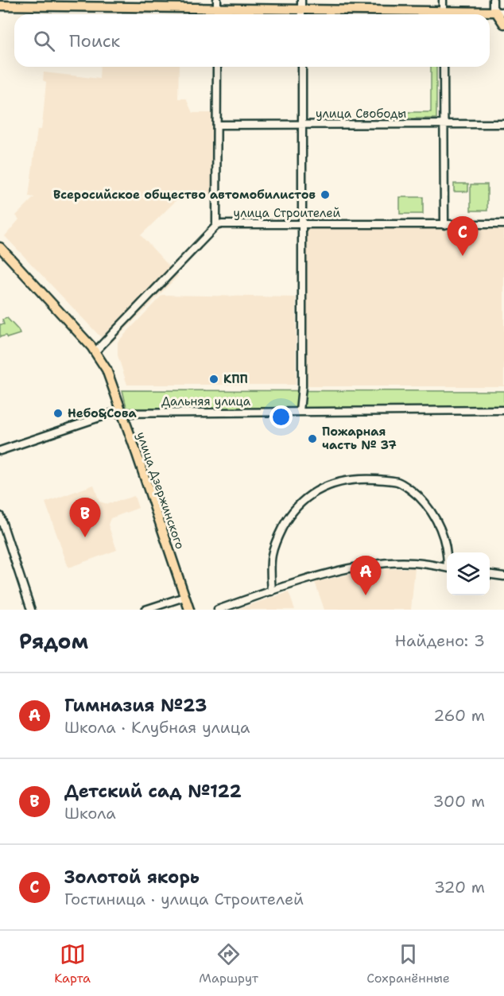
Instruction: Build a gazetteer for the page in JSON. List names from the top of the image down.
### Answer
{
  "streets": {
    "main road": ["улица Дзержинского"],
    "street": ["улица Свободы", "улица Строителей", "Дальняя улица"]
  },
  "crossings": [
    ["улица Строителей", "улица Дзержинского"],
    ["Дальняя улица", "улица Дзержинского"]
  ],
  "places": [
    "Всеросийское общество автомобилистов",
    "КПП",
    "Небо&Сова",
    "Пожарная часть № 37"
  ],
  "page": {
    "search": "Поиск",
    "pins": ["C", "B", "A"],
    "heading": ["Рядом", "Найдено: 3"],
    "list": [
      {
        "mark": "A",
        "name": "Гимназия №23",
        "note": "Школа · Клубная улица",
        "value": "260 m"
      },
      {
        "mark": "B",
        "name": "Детский сад №122",
        "note": "Школа",
        "value": "300 m"
      },
      {
        "mark": "C",
        "name": "Золотой якорь",
        "note": "Гостиница · улица Строителей",
        "value": "320 m"
      }
    ],
    "nav": ["Карта", "Маршрут", "Сохранённые"]
  }
}
